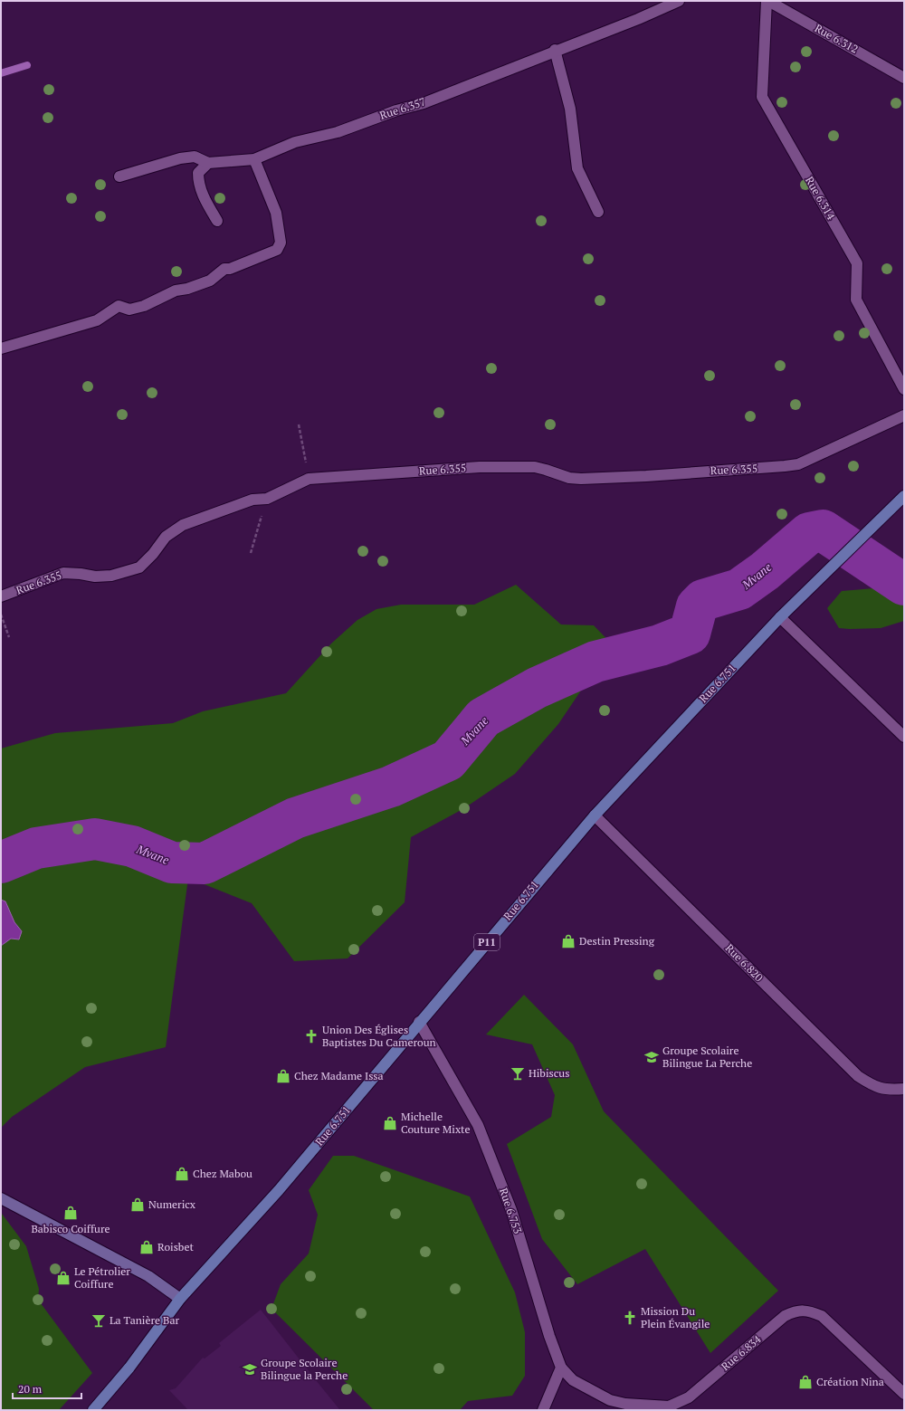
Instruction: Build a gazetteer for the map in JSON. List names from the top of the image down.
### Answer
{
  "streets": {
    "main road": ["Rue 6.751", "P11"],
    "street": [
      "Rue 6.312",
      "Rue 6.357",
      "Rue 6.314",
      "Rue 6.355",
      "Rue 6.820",
      "Rue 6.753",
      "Rue 6.834"
    ]
  },
  "crossings": [
    ["Rue 6.312", "Rue 6.314"],
    ["Rue 6.751", "Rue 6.820"],
    ["Rue 6.751", "Rue 6.753"],
    ["Rue 6.753", "Rue 6.834"]
  ],
  "water": ["Mvane"],
  "places": {
    "shop": [
      "Destin Pressing",
      "Chez Madame Issa",
      "Michelle Couture Mixte",
      "Chez Mabou",
      "Numericx",
      "Babisco Coiffure",
      "Roisbet",
      "Le Pétrolier Coiffure",
      "Création Nina"
    ],
    "church": ["Union Des Églises Baptistes Du Cameroun", "Mission Du Plein Évangile"],
    "school or university": ["Groupe Scolaire Bilingue La Perche", "Groupe Scolaire Bilingue la Perche"],
    "bar": ["Hibiscus", "La Tanière Bar"]
  },
  "scale_bar": "20 m"
}
